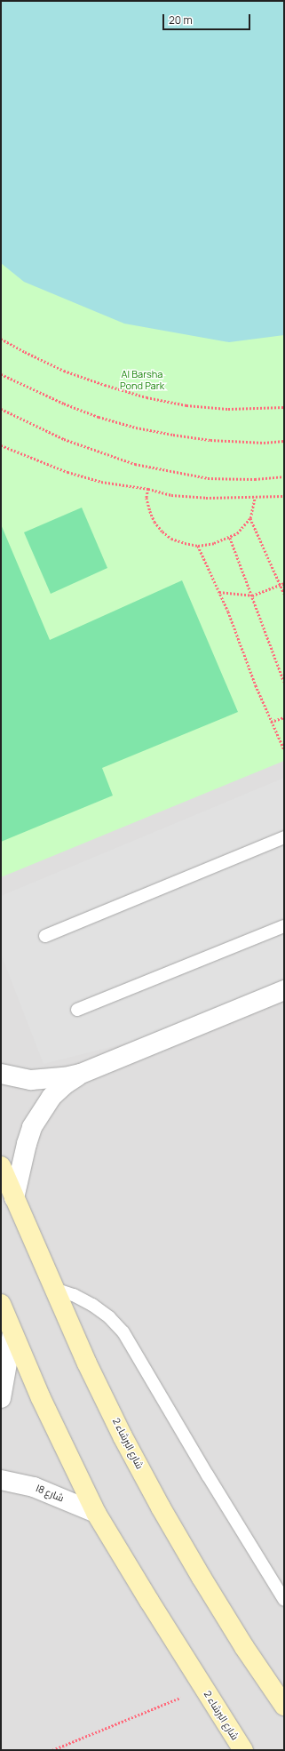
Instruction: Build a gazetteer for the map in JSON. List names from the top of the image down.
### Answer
{
  "streets": {
    "street": ["شارع البرشاء 2", "شارع 8ا"]
  },
  "crossings": [
    ["شارع البرشاء 2", "شارع 8ا"]
  ],
  "parks": ["Al Barsha Pond Park"],
  "scale_bar": "20 m"
}
